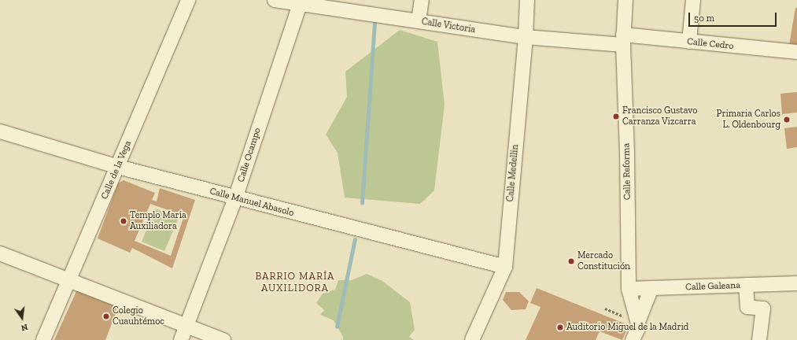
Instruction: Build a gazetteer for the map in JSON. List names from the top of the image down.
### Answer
{
  "streets": {
    "street": [
      "Calle Victoria",
      "Calle Cedro",
      "Calle Ocampo",
      "Calle de la Vega",
      "Calle Reforma",
      "Calle Medellín",
      "Calle Manuel Abasolo",
      "Calle Galeana"
    ]
  },
  "crossings": [
    ["Calle Victoria", "Calle Cedro"],
    ["Calle Victoria", "Calle Ocampo"],
    ["Calle Victoria", "Calle Reforma"],
    ["Calle Victoria", "Calle Medellín"],
    ["Calle Cedro", "Calle Reforma"],
    ["Calle Ocampo", "Calle Manuel Abasolo"],
    ["Calle de la Vega", "Calle Manuel Abasolo"],
    ["Calle Reforma", "Calle Galeana"],
    ["Calle Medellín", "Calle Manuel Abasolo"]
  ],
  "districts": ["BARRIO MARÍA AUXILIDORA"],
  "places": [
    "Francisco Gustavo Carranza Vizcarra",
    "Primaria Carlos L. Oldenbourg",
    "Templo María Auxiliadora",
    "Mercado Constitución",
    "Colegio Cuauhtémoc",
    "Auditorio Miguel de la Madrid"
  ],
  "scale_bar": "50 m",
  "north": "bottom"
}
